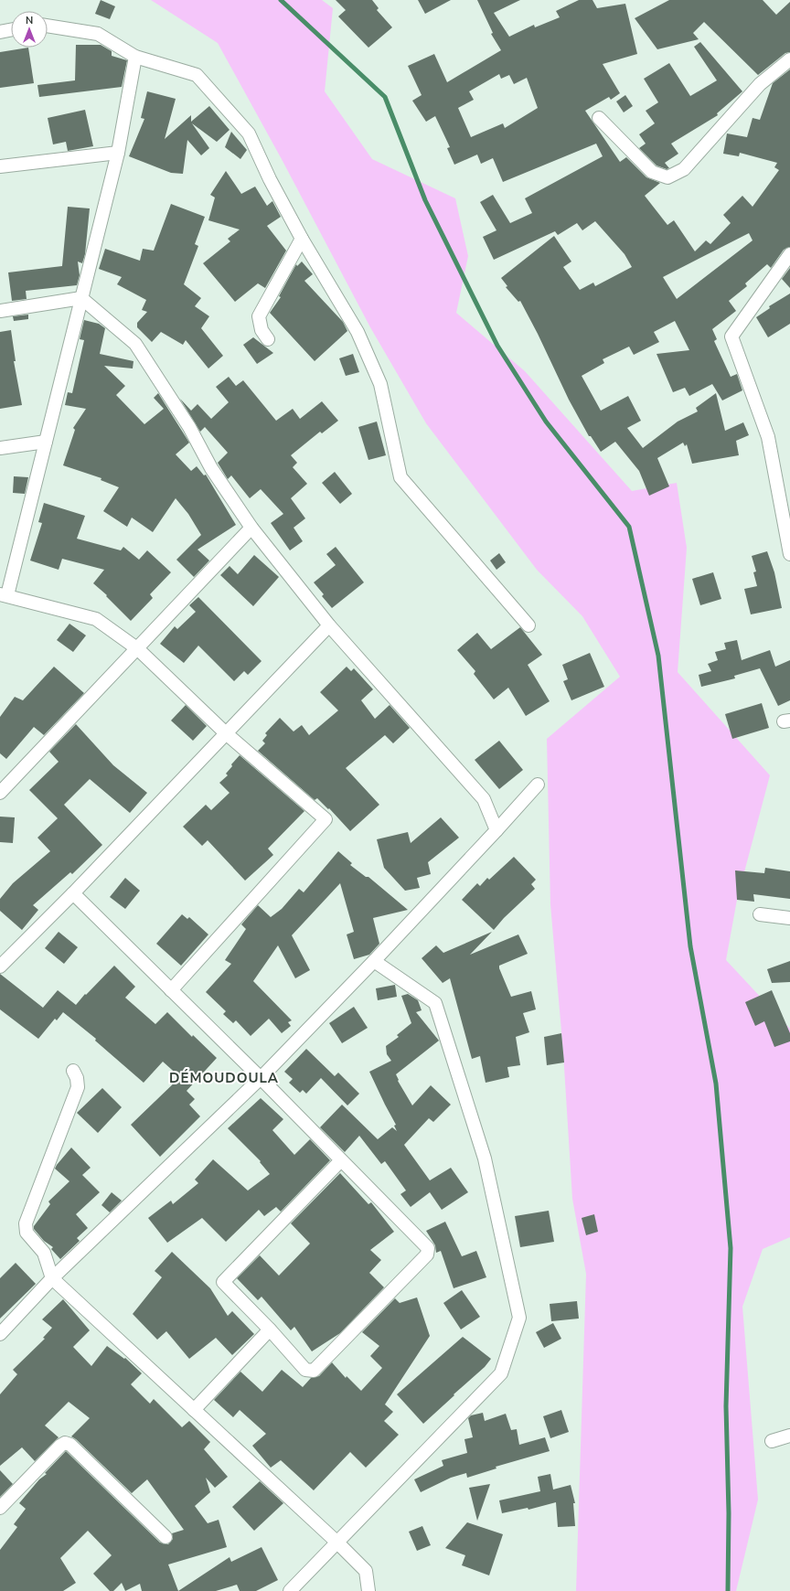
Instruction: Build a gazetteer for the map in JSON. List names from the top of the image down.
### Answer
{
  "districts": ["DÉMOUDOULA"],
  "north": "top"
}
